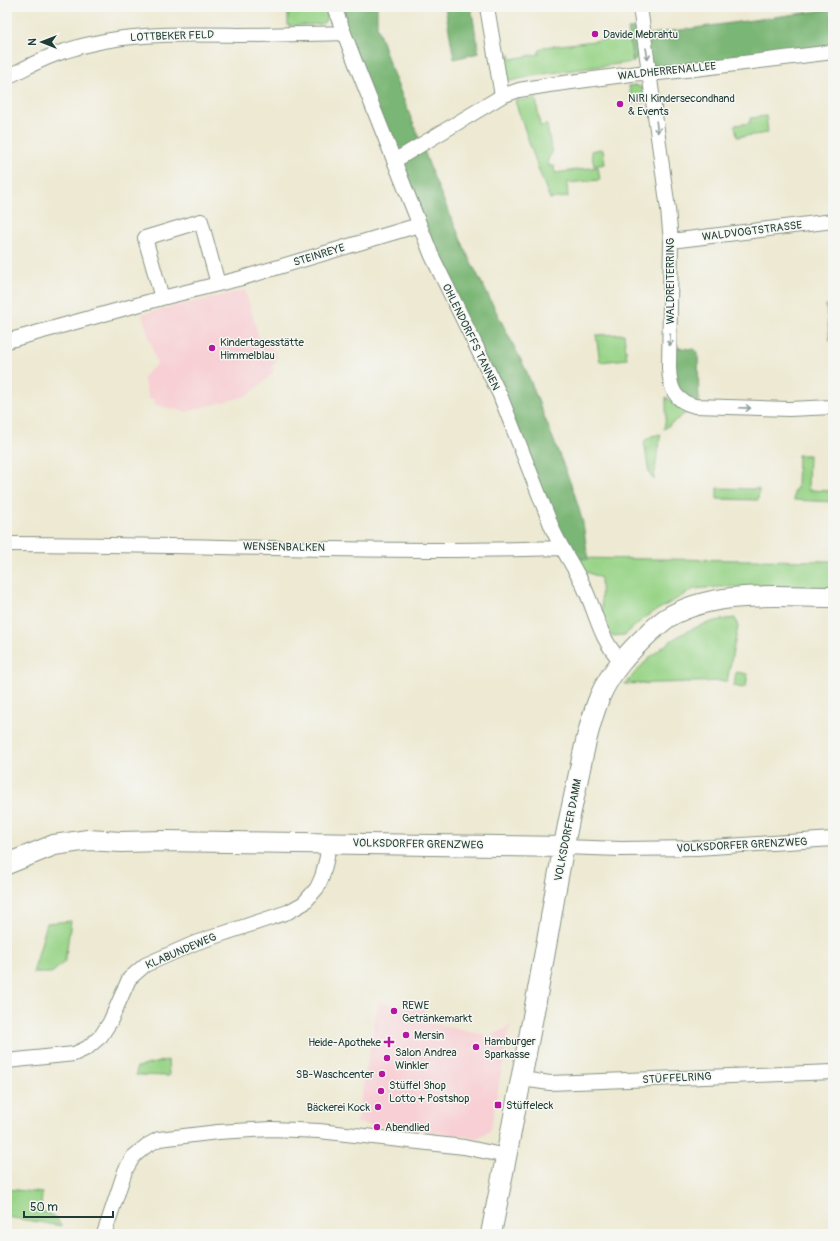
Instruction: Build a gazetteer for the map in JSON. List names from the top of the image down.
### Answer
{
  "streets": {
    "main road": ["VOLKSDORFER DAMM", "VOLKSDORFER GRENZWEG"],
    "street": [
      "LOTTBEKER FELD",
      "WALDHERRENALLEE",
      "WALDVOGTSTRASSE",
      "STEINREYE",
      "WALDREITERRING",
      "OHLENDORFFS TANNEN",
      "WENSENBALKEN",
      "KLABUNDEWEG",
      "STÜFFELRING"
    ]
  },
  "crossings": [
    ["LOTTBEKER FELD", "OHLENDORFFS TANNEN"],
    ["WALDHERRENALLEE", "WALDREITERRING"],
    ["WALDHERRENALLEE", "OHLENDORFFS TANNEN"],
    ["WALDVOGTSTRASSE", "WALDREITERRING"],
    ["STEINREYE", "OHLENDORFFS TANNEN"],
    ["OHLENDORFFS TANNEN", "WENSENBALKEN"],
    ["OHLENDORFFS TANNEN", "VOLKSDORFER DAMM"],
    ["VOLKSDORFER DAMM", "VOLKSDORFER GRENZWEG"],
    ["VOLKSDORFER DAMM", "STÜFFELRING"],
    ["VOLKSDORFER GRENZWEG", "KLABUNDEWEG"]
  ],
  "one_way": ["WALDREITERRING"],
  "places": {
    "other": [
      "Davide Mebrahtu",
      "NIRI Kindersecondhand & Events",
      "Kindertagesstätte Himmelblau",
      "REWE Getränkemarkt",
      "Mersin",
      "Hamburger Sparkasse",
      "Salon Andrea Winkler",
      "SB-Waschcenter",
      "Stüffel Shop Lotto + Postshop",
      "Bäckerei Kock",
      "Abendlied"
    ],
    "health": ["Heide-Apotheke"],
    "transit": ["Stüffeleck"]
  },
  "scale_bar": "50 m",
  "north": "left"
}
